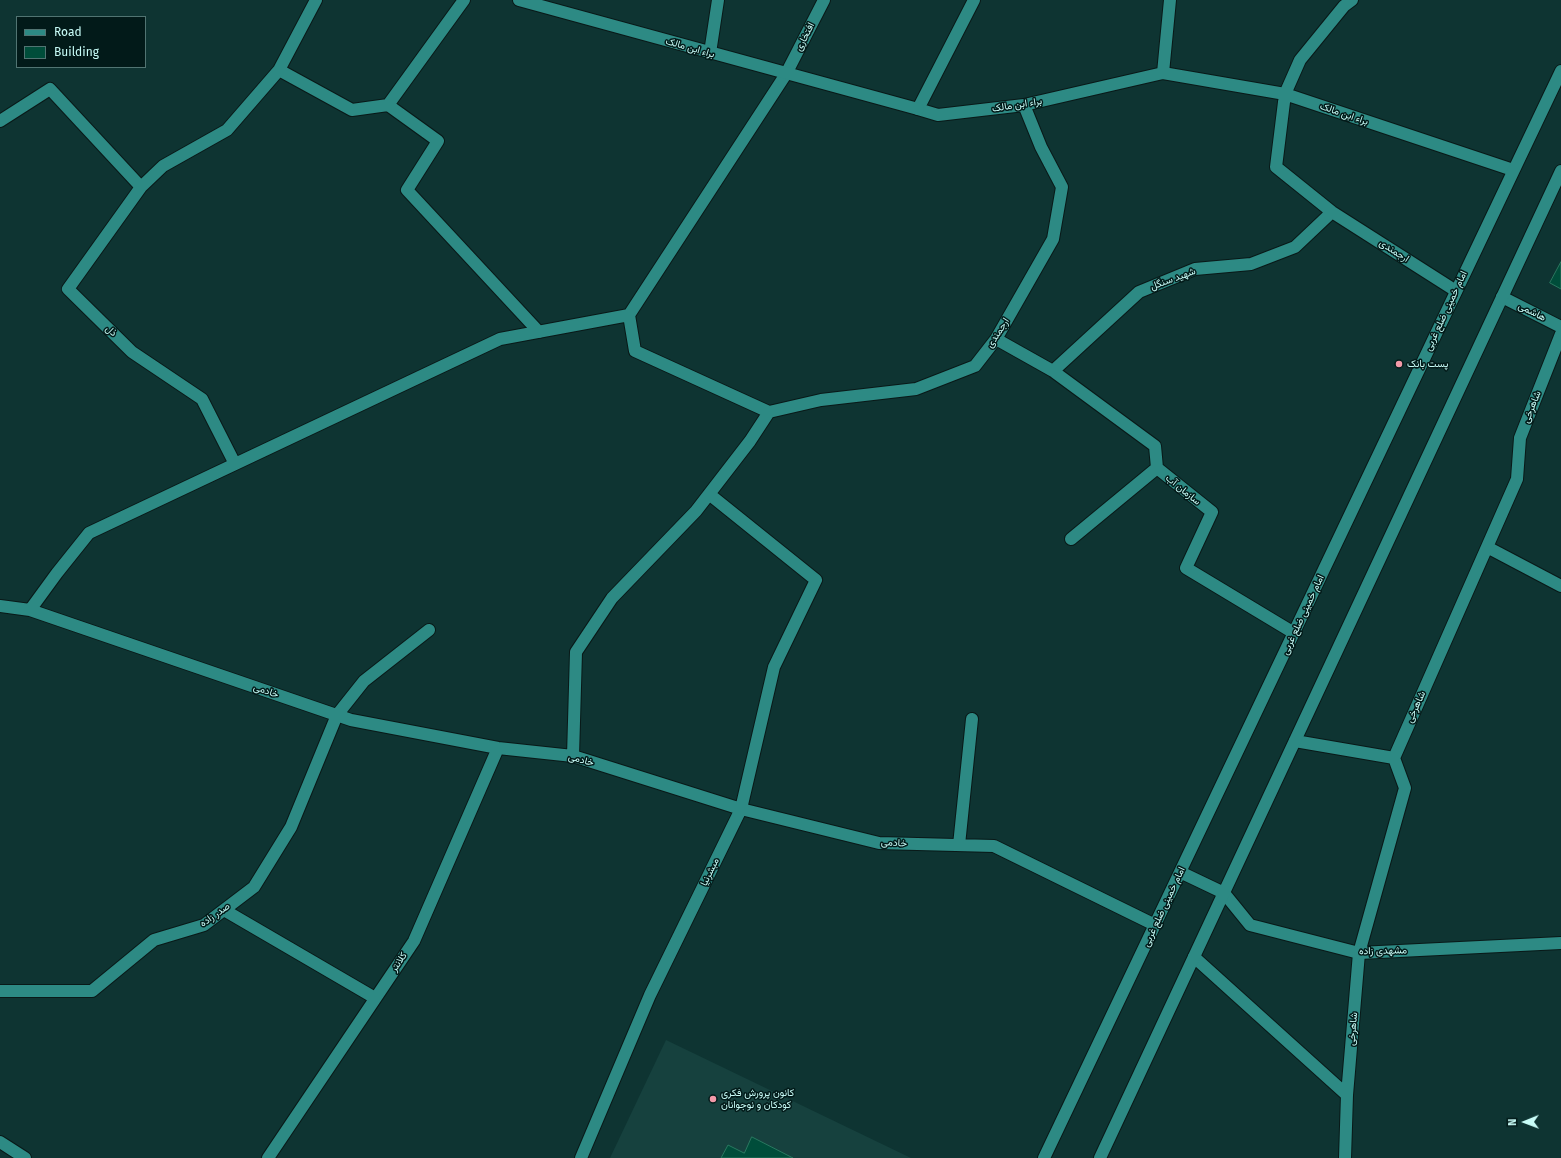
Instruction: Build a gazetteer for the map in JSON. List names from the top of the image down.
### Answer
{
  "streets": {
    "main road": [
      "افتخاری",
      "براء ابن مالک",
      "ارجمندی",
      "شهید سنگل",
      "امام خمینی ضلع غربی",
      "هاشمی",
      "ذل",
      "شاهرخی",
      "سازمان آب",
      "خادمی",
      "مبشرنیا",
      "صدر زاده",
      "مشهدی زاده",
      "کلانتر"
    ]
  },
  "crossings": [
    ["افتخاری", "براء ابن مالک"],
    ["براء ابن مالک", "ارجمندی"],
    ["براء ابن مالک", "امام خمینی ضلع غربی"],
    ["ارجمندی", "شهید سنگل"],
    ["ارجمندی", "امام خمینی ضلع غربی"],
    ["ارجمندی", "سازمان آب"],
    ["شهید سنگل", "سازمان آب"],
    ["امام خمینی ضلع غربی", "سازمان آب"],
    ["امام خمینی ضلع غربی", "خادمی"],
    ["شاهرخی", "مشهدی زاده"],
    ["خادمی", "مبشرنیا"],
    ["خادمی", "صدر زاده"],
    ["خادمی", "کلانتر"]
  ],
  "places": ["پست بانک", "کانون پرورش فکری کودکان و نوجوانان"],
  "legend": ["Road", "Building"],
  "north": "left"
}
